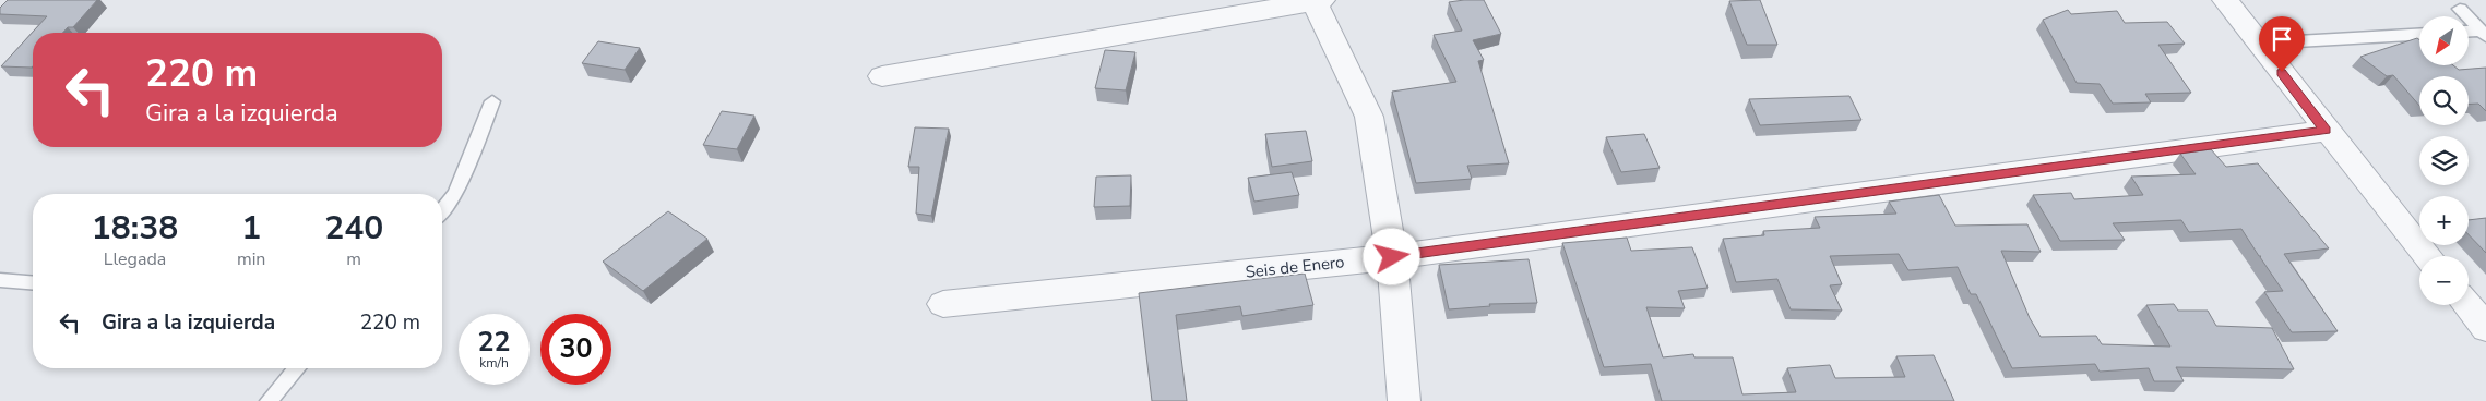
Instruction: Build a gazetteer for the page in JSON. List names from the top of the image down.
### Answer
{
  "streets": {
    "street": ["Seis de Enero"]
  },
  "north": "bottom left",
  "page": {
    "map_buttons": ["+", "−"],
    "turn": ["220 m", "Gira a la izquierda"],
    "eta": [
      "18:38",
      "Llegada",
      "1",
      "min",
      "240",
      "m"
    ],
    "list": [
      {
        "name": "Gira a la izquierda",
        "value": "220 m"
      }
    ],
    "speed": "22 km/h",
    "limit": "30"
  }
}
